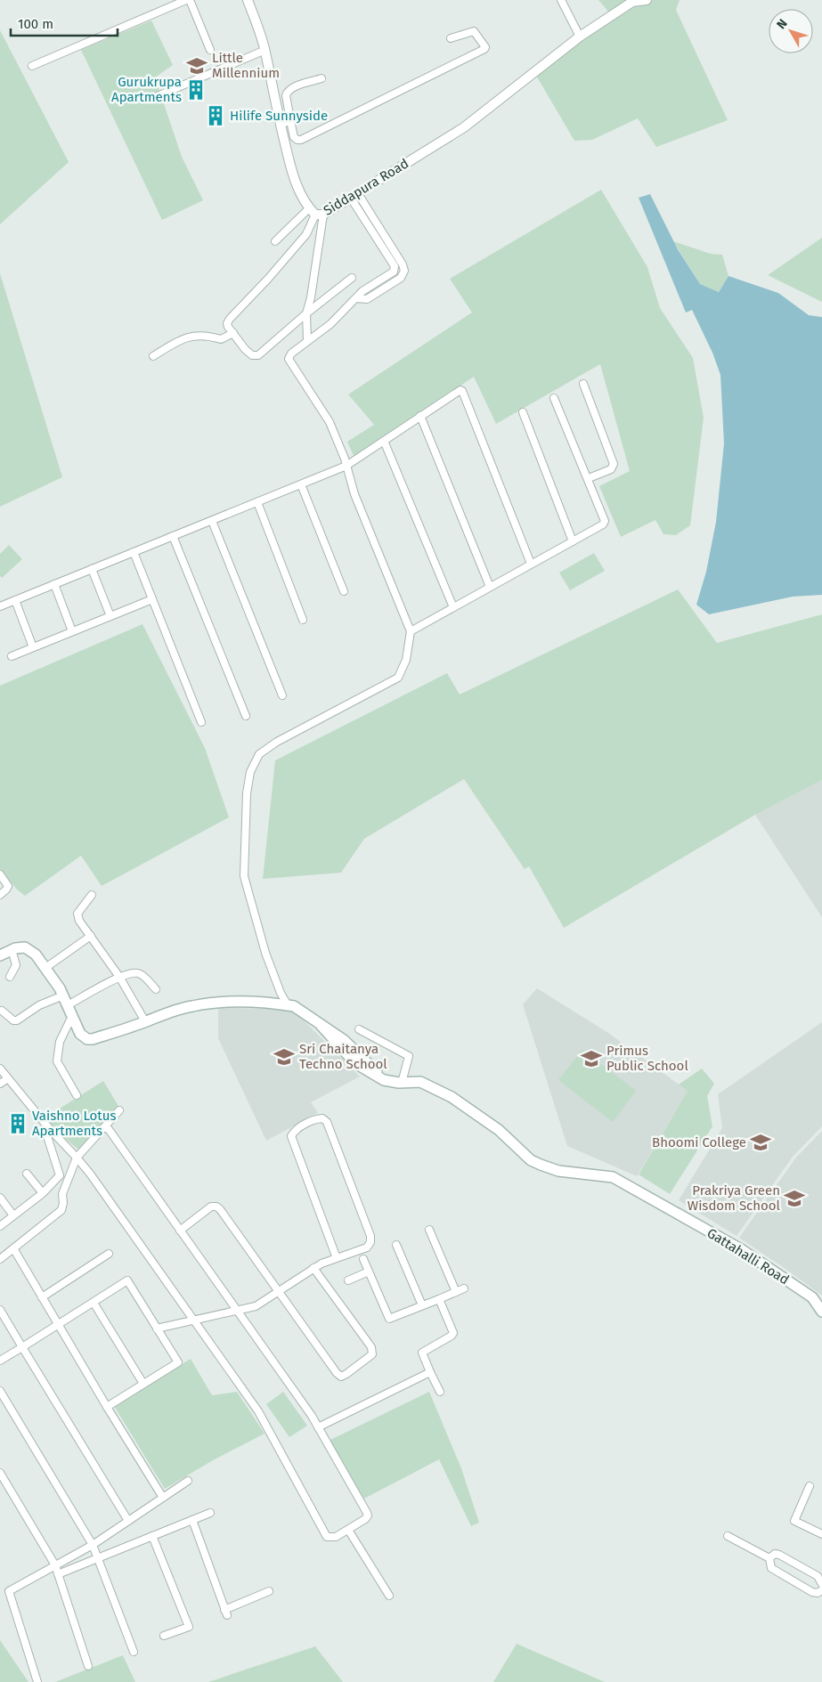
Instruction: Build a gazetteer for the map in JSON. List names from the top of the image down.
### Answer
{
  "streets": {
    "main road": ["Gattahalli Road"],
    "street": ["Siddapura Road"]
  },
  "places": {
    "school or university": [
      "Little Millennium",
      "Sri Chaitanya Techno School",
      "Primus Public School",
      "Bhoomi College",
      "Prakriya Green Wisdom School"
    ],
    "building": ["Gurukrupa Apartments", "Hilife Sunnyside", "Vaishno Lotus Apartments"]
  },
  "scale_bar": "100 m",
  "north": "top left"
}
